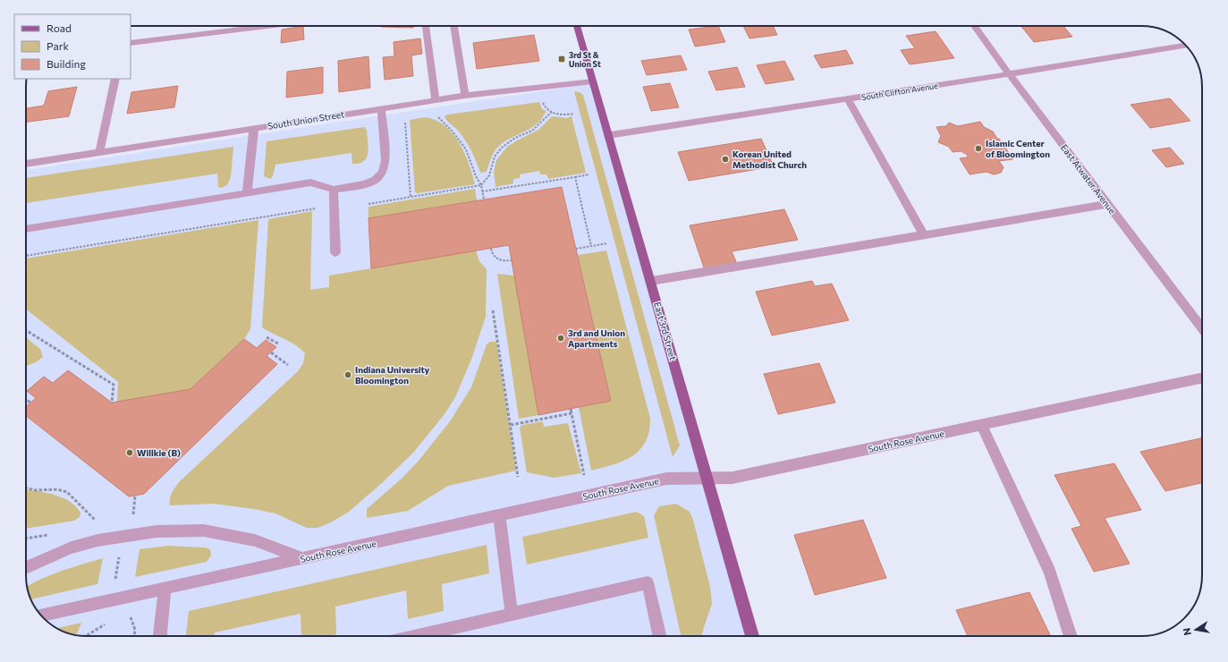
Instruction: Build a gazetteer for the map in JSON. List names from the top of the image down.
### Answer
{
  "streets": {
    "main road": ["East 3rd Street"],
    "street": [
      "South Clifton Avenue",
      "South Union Street",
      "East Atwater Avenue",
      "South Rose Avenue"
    ]
  },
  "crossings": [
    ["South Clifton Avenue", "East Atwater Avenue"],
    ["South Clifton Avenue", "East 3rd Street"],
    ["South Union Street", "East 3rd Street"],
    ["East 3rd Street", "South Rose Avenue"]
  ],
  "places": {
    "transit": ["3rd St & Union St"],
    "other": [
      "Islamic Center of Bloomington",
      "Korean United Methodist Church",
      "3rd and Union Apartments",
      "Indiana University Bloomington",
      "Willkie (B)"
    ]
  },
  "legend": ["Road", "Park", "Building"],
  "north": "left"
}
